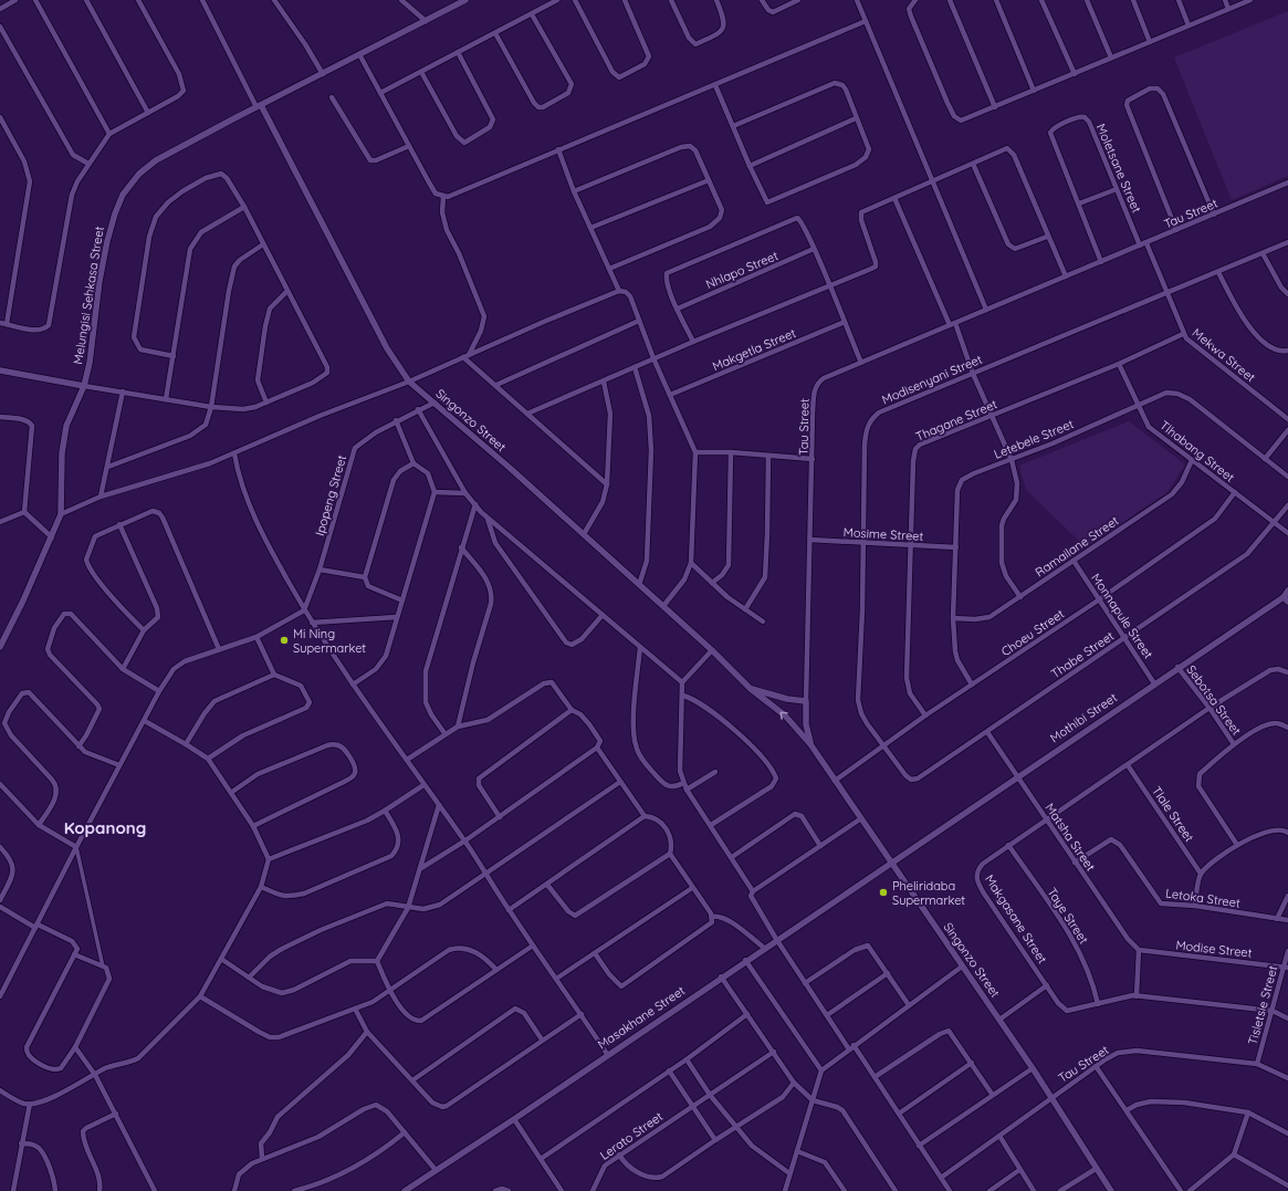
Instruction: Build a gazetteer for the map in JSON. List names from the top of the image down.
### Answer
{
  "streets": {
    "street": [
      "Moletsane Street",
      "Tau Street",
      "Nhlapo Street",
      "Melungisi Sehkasa Street",
      "Makgetla Street",
      "Mekwa Street",
      "Modisenyani Street",
      "Singonzo Street",
      "Thagane Street",
      "Letebele Street",
      "Tlhabang Street",
      "Ipopeng Street",
      "Mosime Street",
      "Ramailane Street",
      "Monnapule Street",
      "Choeu Street",
      "Thabe Street",
      "Sebotsa Street",
      "Mothibi Street",
      "Tlale Street",
      "Matsha Street",
      "Letoka Street",
      "Taye Street",
      "Makgasane Street",
      "Modise Street",
      "Tisletsie Street",
      "Masakhane Street",
      "Lerato Street"
    ]
  },
  "crossings": [
    ["Moletsane Street", "Tau Street"],
    ["Tau Street", "Mekwa Street"],
    ["Tau Street", "Singonzo Street"],
    ["Tau Street", "Mosime Street"],
    ["Tau Street", "Tisletsie Street"],
    ["Melungisi Sehkasa Street", "Singonzo Street"],
    ["Mekwa Street", "Modisenyani Street"],
    ["Mekwa Street", "Thagane Street"],
    ["Modisenyani Street", "Mosime Street"],
    ["Modisenyani Street", "Choeu Street"],
    ["Modisenyani Street", "Thabe Street"],
    ["Singonzo Street", "Ipopeng Street"],
    ["Singonzo Street", "Choeu Street"],
    ["Singonzo Street", "Mothibi Street"],
    ["Singonzo Street", "Masakhane Street"],
    ["Thagane Street", "Tlhabang Street"],
    ["Thagane Street", "Mosime Street"],
    ["Thagane Street", "Choeu Street"],
    ["Letebele Street", "Tlhabang Street"],
    ["Letebele Street", "Mosime Street"],
    ["Letebele Street", "Ramailane Street"],
    ["Letebele Street", "Choeu Street"],
    ["Tlhabang Street", "Ramailane Street"],
    ["Tlhabang Street", "Choeu Street"],
    ["Tlhabang Street", "Thabe Street"],
    ["Ramailane Street", "Monnapule Street"],
    ["Monnapule Street", "Choeu Street"],
    ["Monnapule Street", "Thabe Street"],
    ["Monnapule Street", "Mothibi Street"],
    ["Choeu Street", "Thabe Street"],
    ["Thabe Street", "Matsha Street"],
    ["Sebotsa Street", "Mothibi Street"],
    ["Sebotsa Street", "Makgasane Street"],
    ["Mothibi Street", "Matsha Street"],
    ["Mothibi Street", "Masakhane Street"],
    ["Tlale Street", "Makgasane Street"],
    ["Matsha Street", "Letoka Street"],
    ["Matsha Street", "Makgasane Street"],
    ["Matsha Street", "Modise Street"],
    ["Taye Street", "Makgasane Street"],
    ["Makgasane Street", "Tisletsie Street"],
    ["Modise Street", "Tisletsie Street"]
  ],
  "districts": ["Kopanong"],
  "places": ["Mi Ning Supermarket", "Pheliridaba Supermarket"]
}
